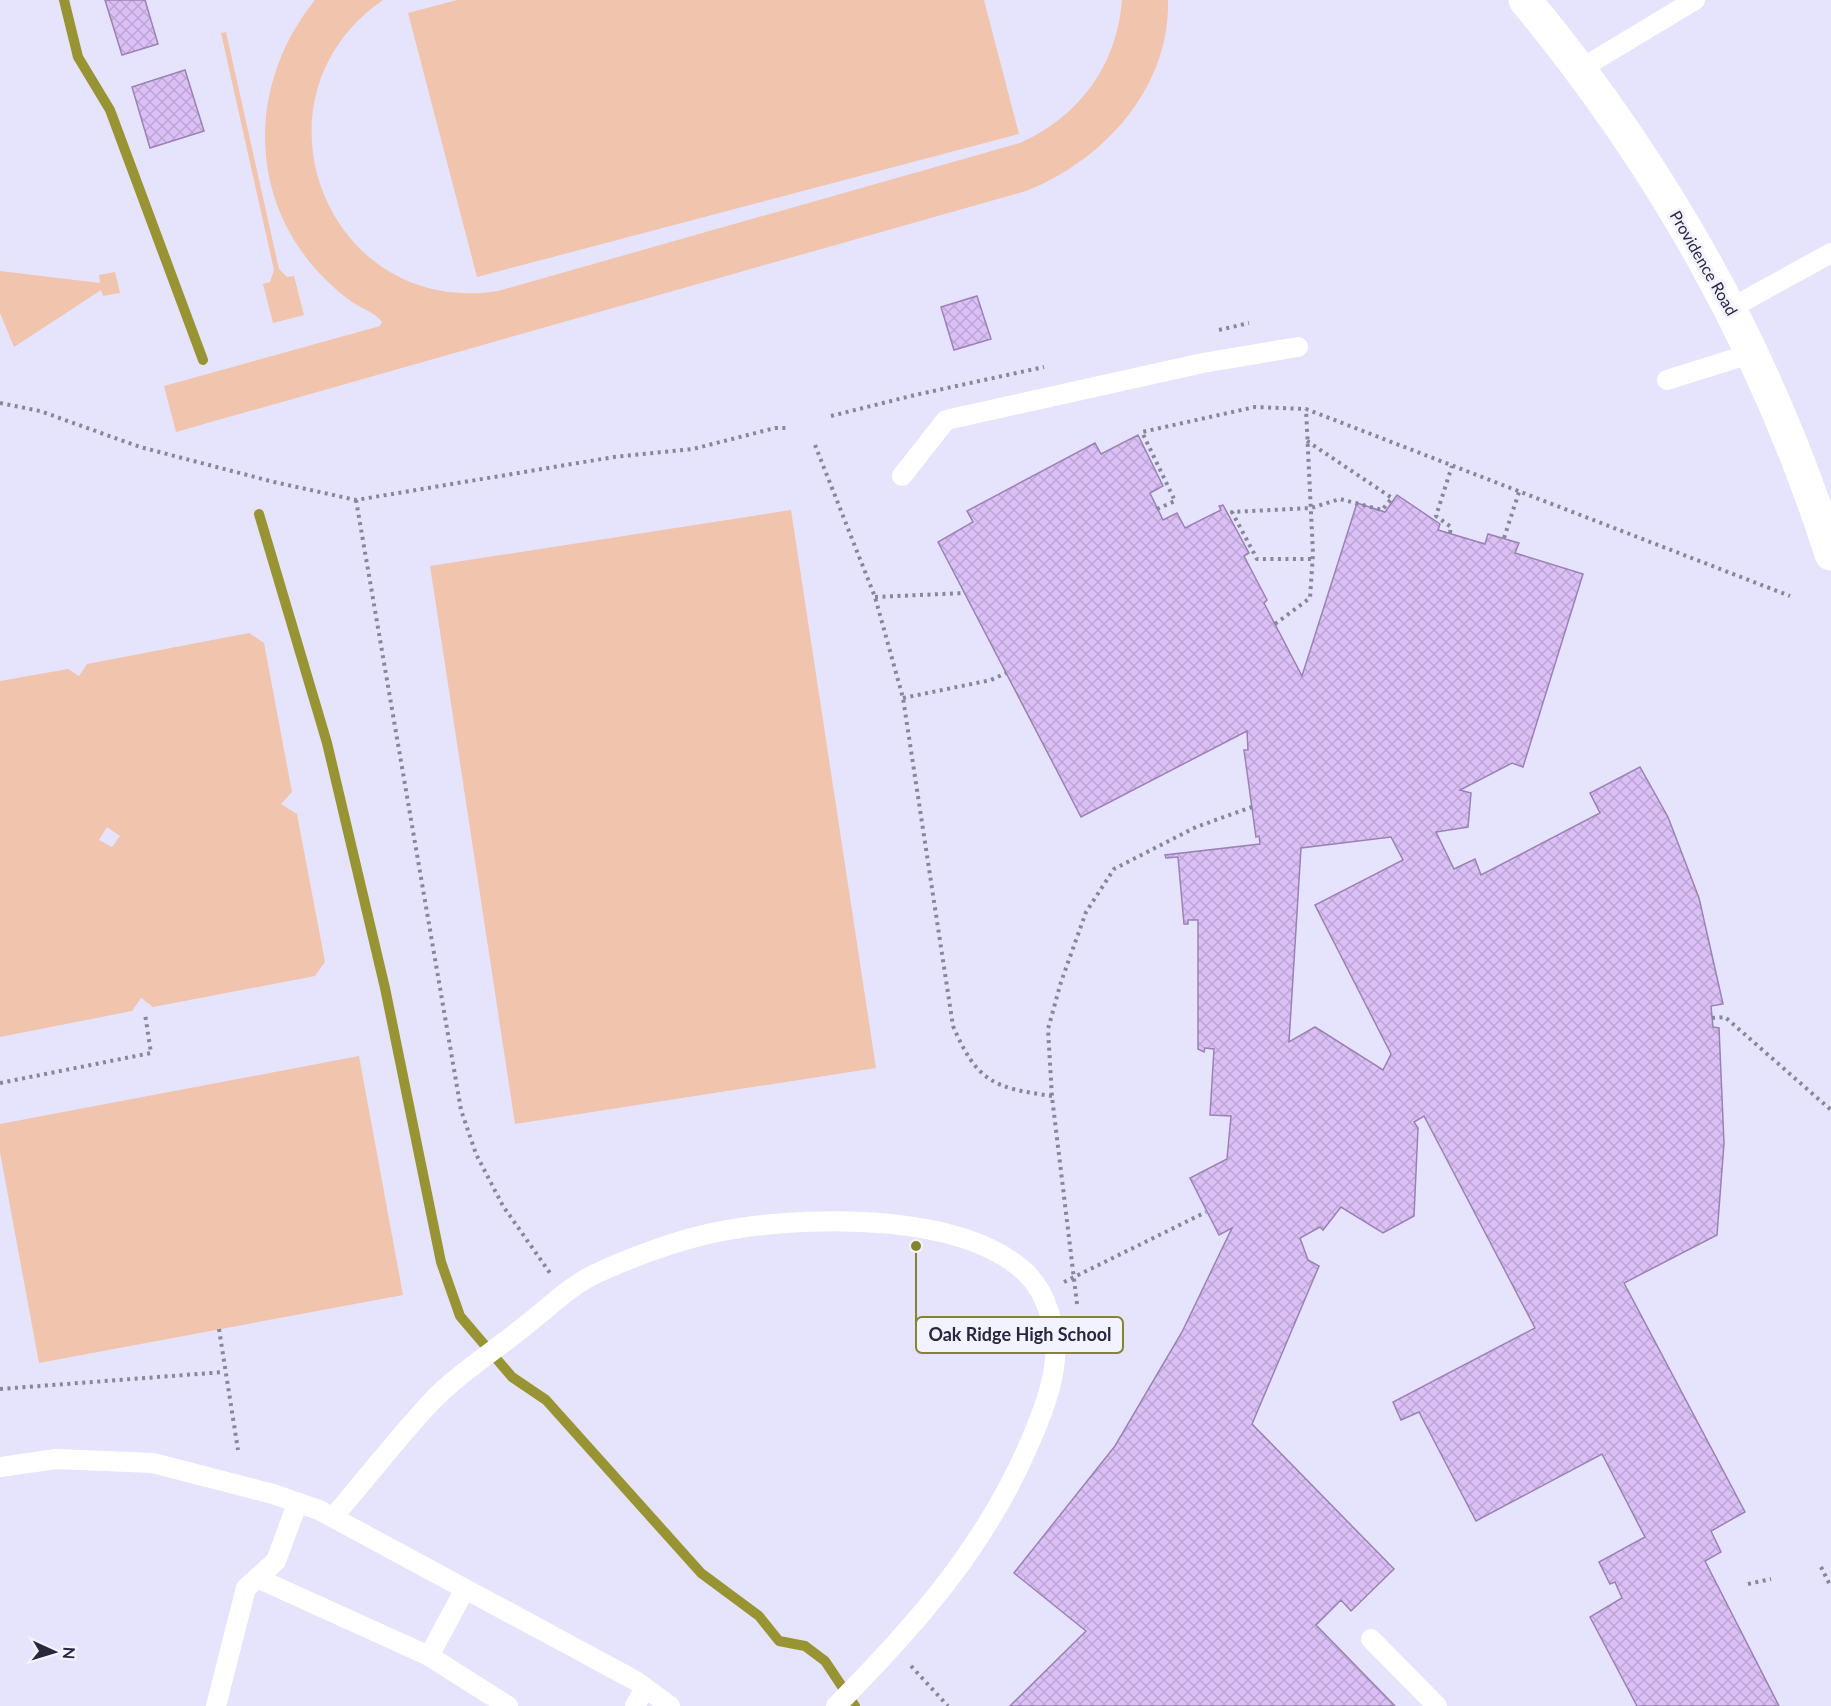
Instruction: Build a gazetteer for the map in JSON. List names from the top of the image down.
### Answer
{
  "streets": {
    "street": ["Providence Road"]
  },
  "places": ["Oak Ridge High School"],
  "north": "right"
}
